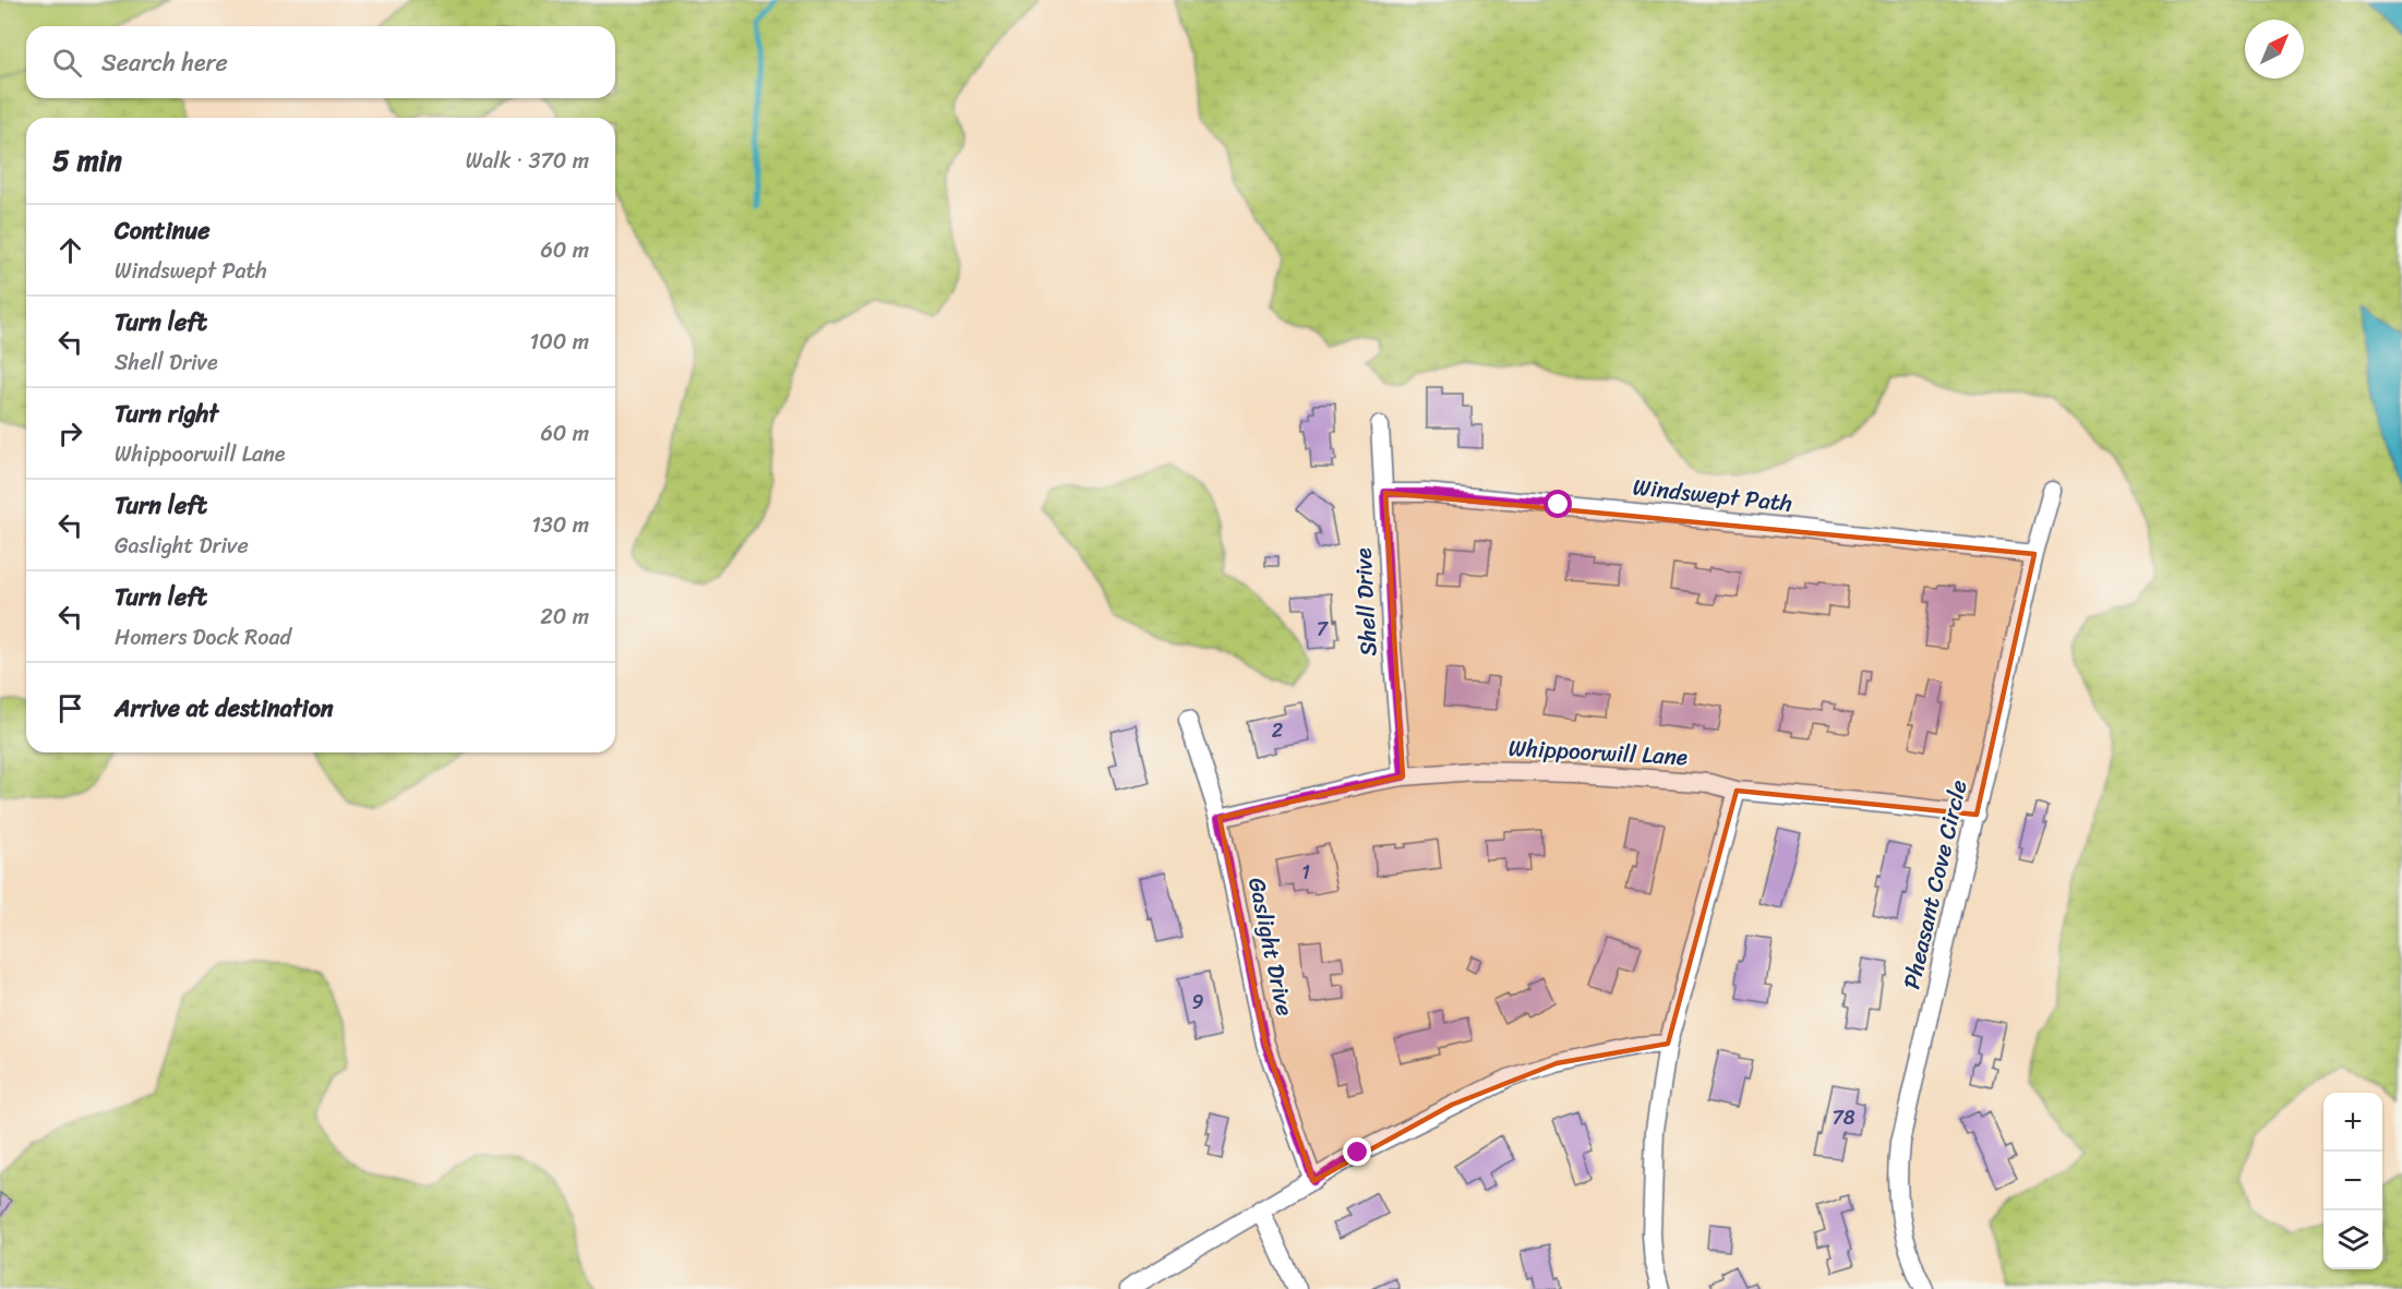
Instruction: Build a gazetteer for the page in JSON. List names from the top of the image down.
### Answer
{
  "streets": {
    "street": [
      "Windswept Path",
      "Shell Drive",
      "Whippoorwill Lane",
      "Pheasant Cove Circle",
      "Gaslight Drive"
    ]
  },
  "crossings": [
    ["Windswept Path", "Shell Drive"],
    ["Windswept Path", "Pheasant Cove Circle"],
    ["Shell Drive", "Whippoorwill Lane"],
    ["Whippoorwill Lane", "Pheasant Cove Circle"],
    ["Whippoorwill Lane", "Gaslight Drive"]
  ],
  "house_numbers": [
    "7",
    "2",
    "1",
    "9",
    "78"
  ],
  "north": "top right",
  "page": {
    "search": "Search here",
    "heading": ["5 min", "Walk · 370 m"],
    "list": [
      ["Continue", "Windswept Path", "60 m"],
      ["Turn left", "Shell Drive", "100 m"],
      ["Turn right", "Whippoorwill Lane", "60 m"],
      ["Turn left", "Gaslight Drive", "130 m"],
      ["Turn left", "Homers Dock Road", "20 m"],
      "Arrive at destination"
    ],
    "map_buttons": ["+", "−"]
  }
}
